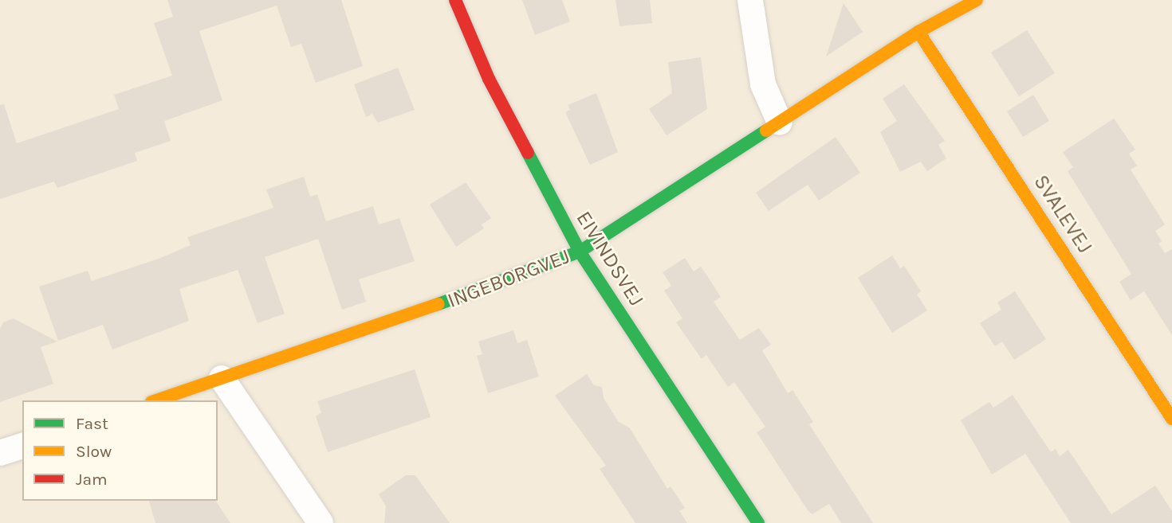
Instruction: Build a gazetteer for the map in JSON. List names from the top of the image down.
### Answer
{
  "streets": {
    "street": ["SVALEVEJ", "EIVINDSVEJ", "INGEBORGVEJ"]
  },
  "crossings": [
    ["SVALEVEJ", "INGEBORGVEJ"],
    ["EIVINDSVEJ", "INGEBORGVEJ"]
  ],
  "legend": ["Fast", "Slow", "Jam"]
}
